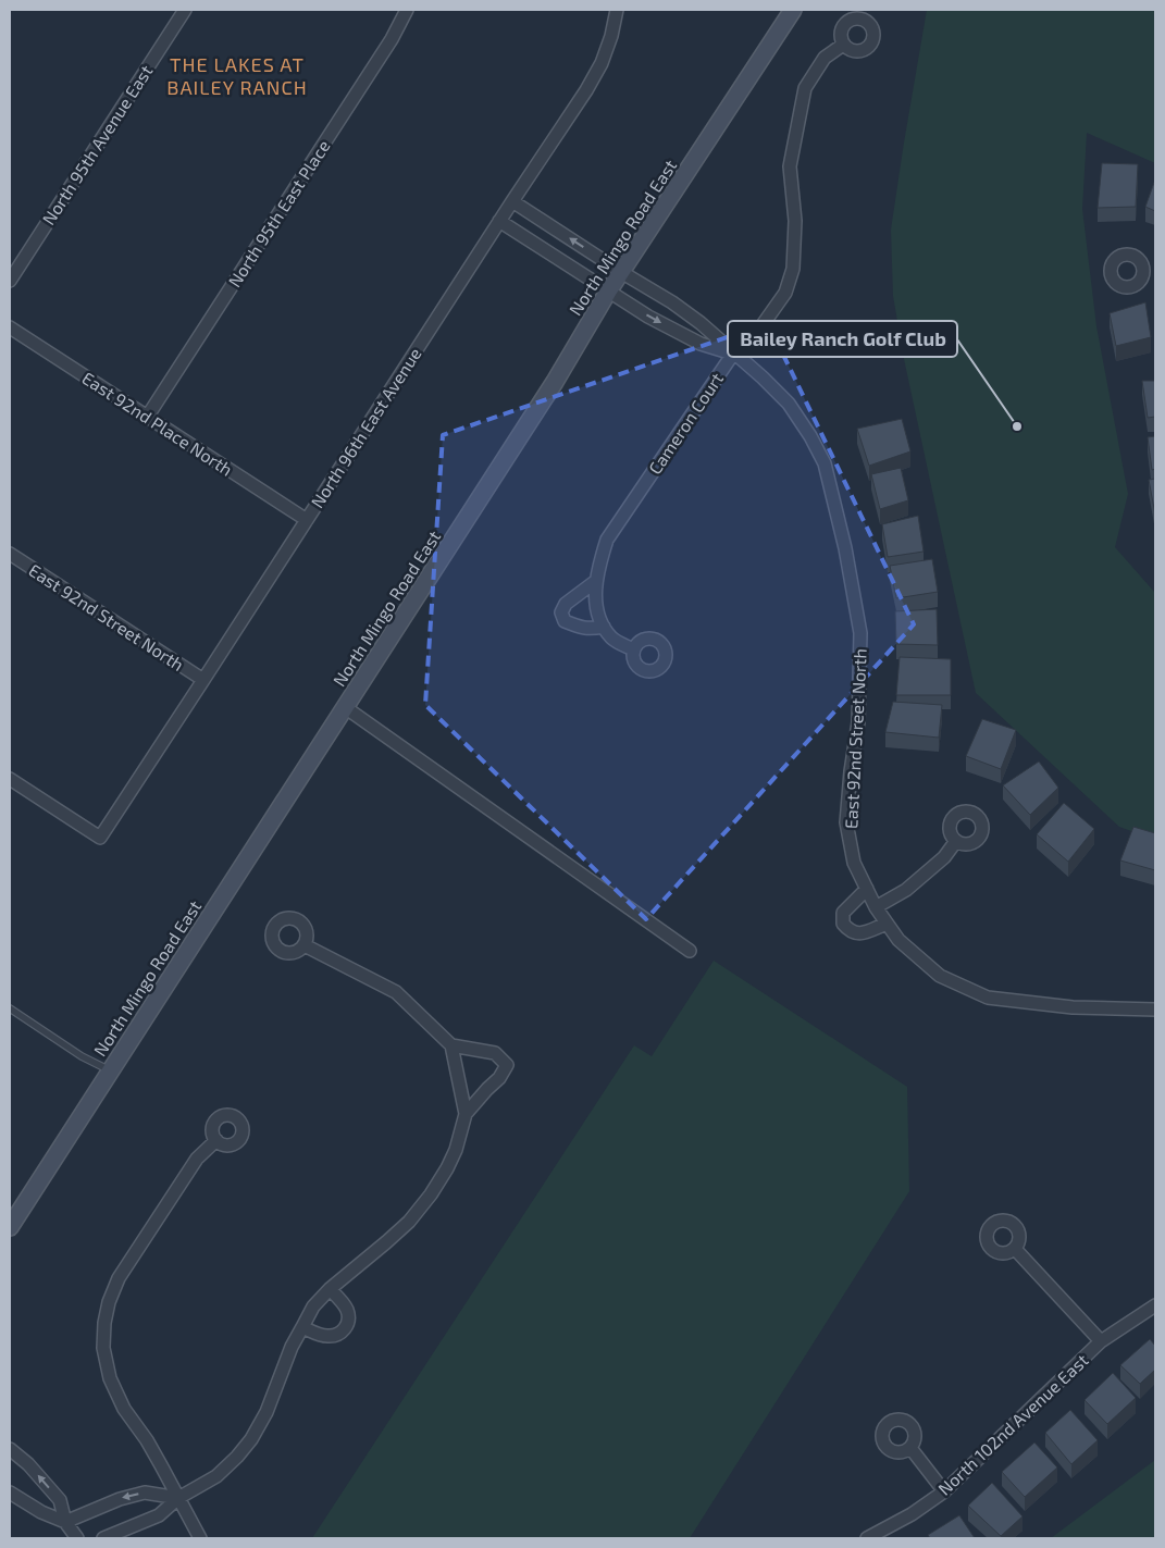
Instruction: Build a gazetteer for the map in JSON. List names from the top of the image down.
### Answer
{
  "streets": {
    "street": [
      "North 95th Avenue East",
      "North 95th East Place",
      "North Mingo Road East",
      "East 92nd Place North",
      "Cameron Court",
      "North 96th East Avenue",
      "East 92nd Street North",
      "North 102nd Avenue East"
    ]
  },
  "crossings": [
    ["North 95th East Place", "East 92nd Place North"],
    ["North Mingo Road East", "East 92nd Street North"],
    ["East 92nd Place North", "North 96th East Avenue"],
    ["Cameron Court", "East 92nd Street North"],
    ["North 96th East Avenue", "East 92nd Street North"]
  ],
  "districts": ["THE LAKES AT BAILEY RANCH"],
  "places": ["Bailey Ranch Golf Club"]
}
